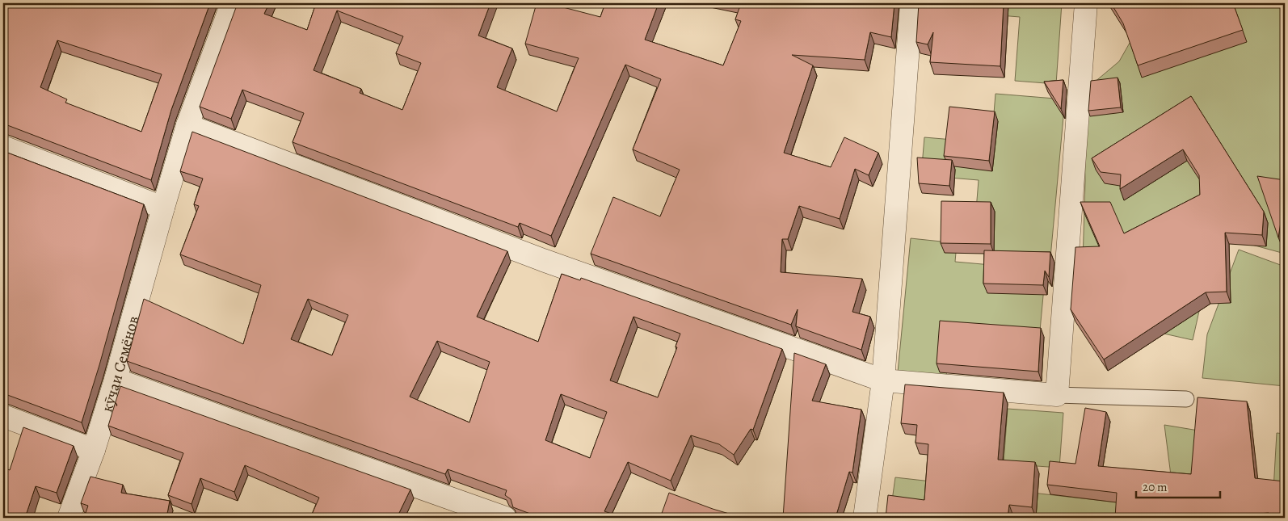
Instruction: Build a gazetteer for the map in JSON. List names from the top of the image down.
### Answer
{
  "streets": {
    "street": ["кӯчаи Семёнов"]
  },
  "scale_bar": "20 m"
}
